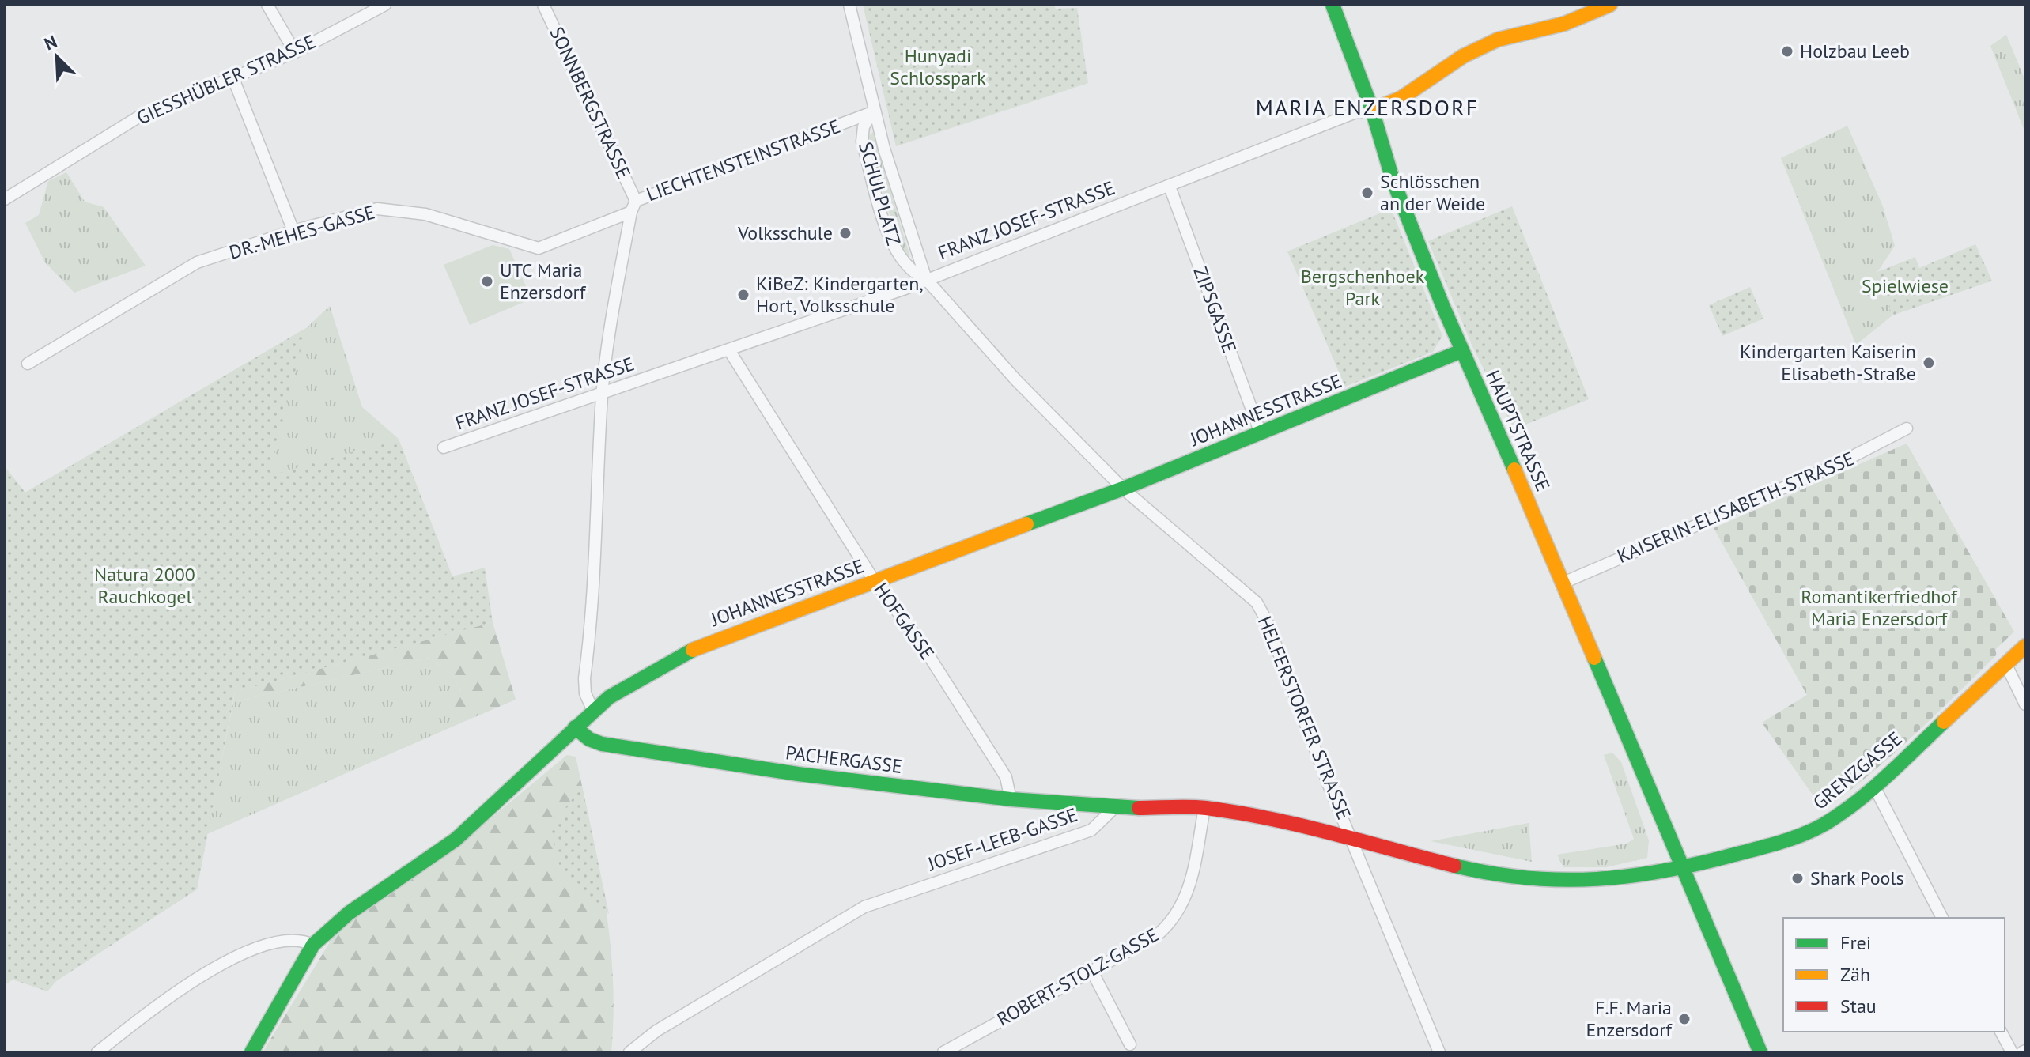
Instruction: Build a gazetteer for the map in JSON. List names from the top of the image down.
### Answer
{
  "streets": {
    "main road": [
      "FRANZ JOSEF-STRASSE",
      "JOHANNESSTRASSE",
      "HAUPTSTRASSE",
      "PACHERGASSE",
      "GRENZGASSE"
    ],
    "street": [
      "GIESSHÜBLER STRASSE",
      "SONNBERGSTRASSE",
      "LIECHTENSTEINSTRASSE",
      "SCHULPLATZ",
      "DR.-MEHES-GASSE",
      "ZIPSGASSE",
      "KAISERIN-ELISABETH-STRASSE",
      "HOFGASSE",
      "HELFERSTORFER STRASSE",
      "JOSEF-LEEB-GASSE",
      "ROBERT-STOLZ-GASSE"
    ]
  },
  "crossings": [
    ["SONNBERGSTRASSE", "LIECHTENSTEINSTRASSE"],
    ["SONNBERGSTRASSE", "DR.-MEHES-GASSE"],
    ["LIECHTENSTEINSTRASSE", "SCHULPLATZ"],
    ["LIECHTENSTEINSTRASSE", "FRANZ JOSEF-STRASSE"],
    ["LIECHTENSTEINSTRASSE", "DR.-MEHES-GASSE"],
    ["LIECHTENSTEINSTRASSE", "JOHANNESSTRASSE"],
    ["SCHULPLATZ", "FRANZ JOSEF-STRASSE"],
    ["SCHULPLATZ", "HELFERSTORFER STRASSE"],
    ["FRANZ JOSEF-STRASSE", "ZIPSGASSE"],
    ["FRANZ JOSEF-STRASSE", "HAUPTSTRASSE"],
    ["FRANZ JOSEF-STRASSE", "HOFGASSE"],
    ["FRANZ JOSEF-STRASSE", "HELFERSTORFER STRASSE"],
    ["ZIPSGASSE", "JOHANNESSTRASSE"],
    ["JOHANNESSTRASSE", "HAUPTSTRASSE"],
    ["JOHANNESSTRASSE", "HOFGASSE"],
    ["JOHANNESSTRASSE", "HELFERSTORFER STRASSE"],
    ["JOHANNESSTRASSE", "PACHERGASSE"],
    ["HAUPTSTRASSE", "KAISERIN-ELISABETH-STRASSE"],
    ["HAUPTSTRASSE", "GRENZGASSE"],
    ["HOFGASSE", "PACHERGASSE"],
    ["PACHERGASSE", "JOSEF-LEEB-GASSE"]
  ],
  "districts": ["MARIA ENZERSDORF"],
  "parks": [
    "Hunyadi Schlosspark",
    "Bergschenhoek Park",
    "Spielwiese",
    "Natura 2000 Rauchkogel",
    "Romantikerfriedhof Maria Enzersdorf"
  ],
  "places": [
    "Holzbau Leeb",
    "Schlösschen an der Weide",
    "Volksschule",
    "UTC Maria Enzersdorf",
    "KiBeZ: Kindergarten, Hort, Volksschule",
    "Kindergarten Kaiserin Elisabeth-Straße",
    "Shark Pools",
    "F.F. Maria Enzersdorf"
  ],
  "legend": ["Frei", "Zäh", "Stau"],
  "north": "top left"
}
